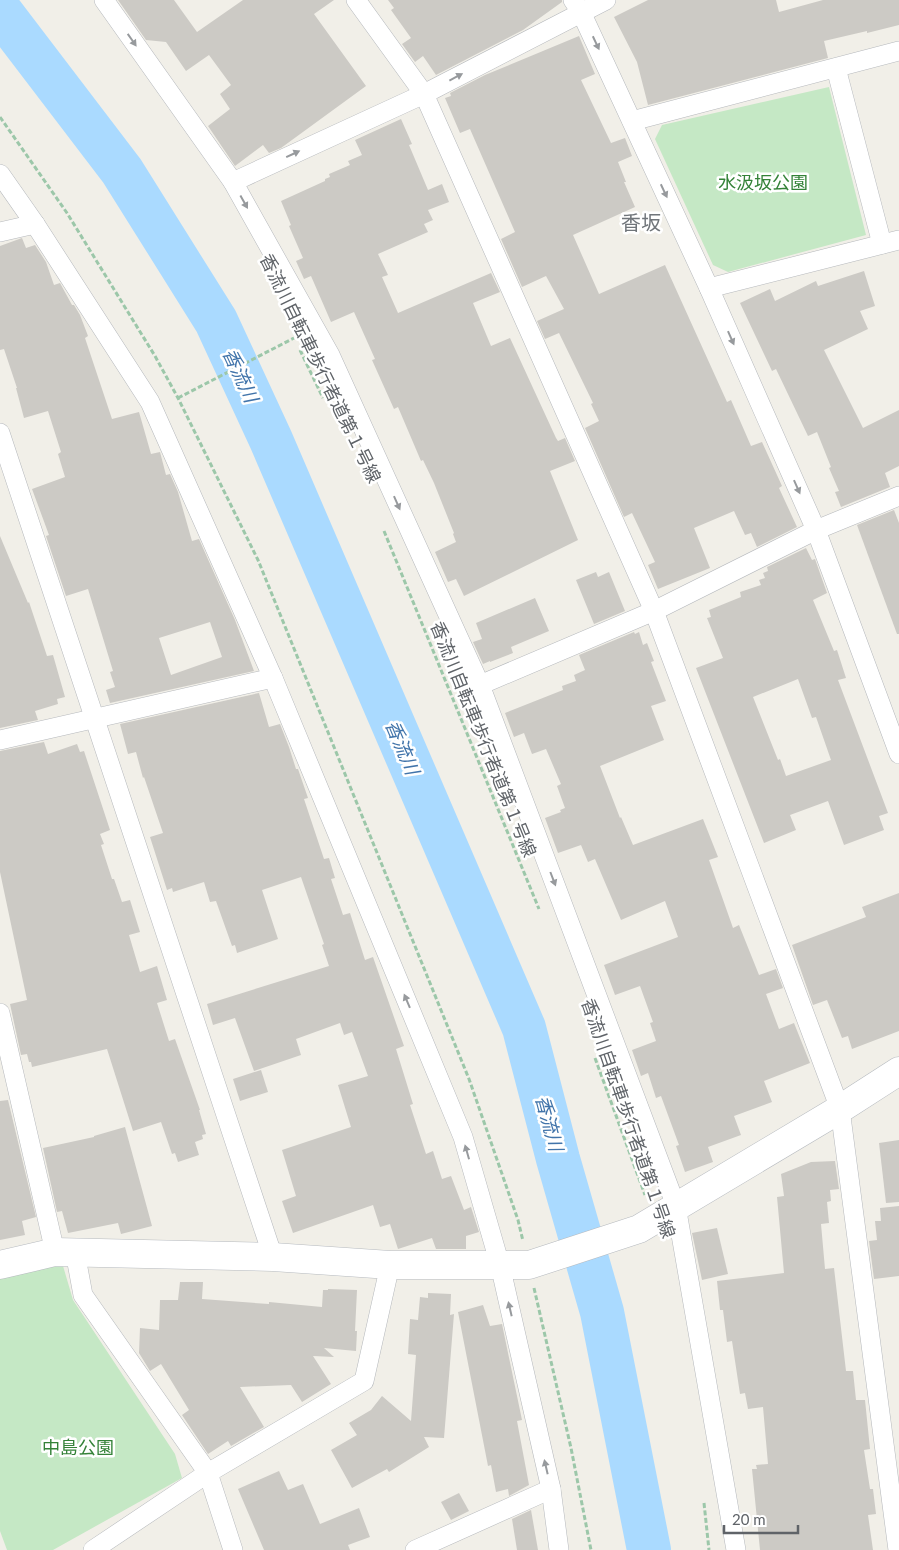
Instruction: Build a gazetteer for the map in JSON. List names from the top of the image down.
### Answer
{
  "streets": {
    "path": ["香流川自転車歩行者道第１号線"]
  },
  "districts": ["香坂"],
  "water": ["香流川"],
  "parks": ["水汲坂公園", "中島公園"],
  "scale_bar": "20 m"
}
